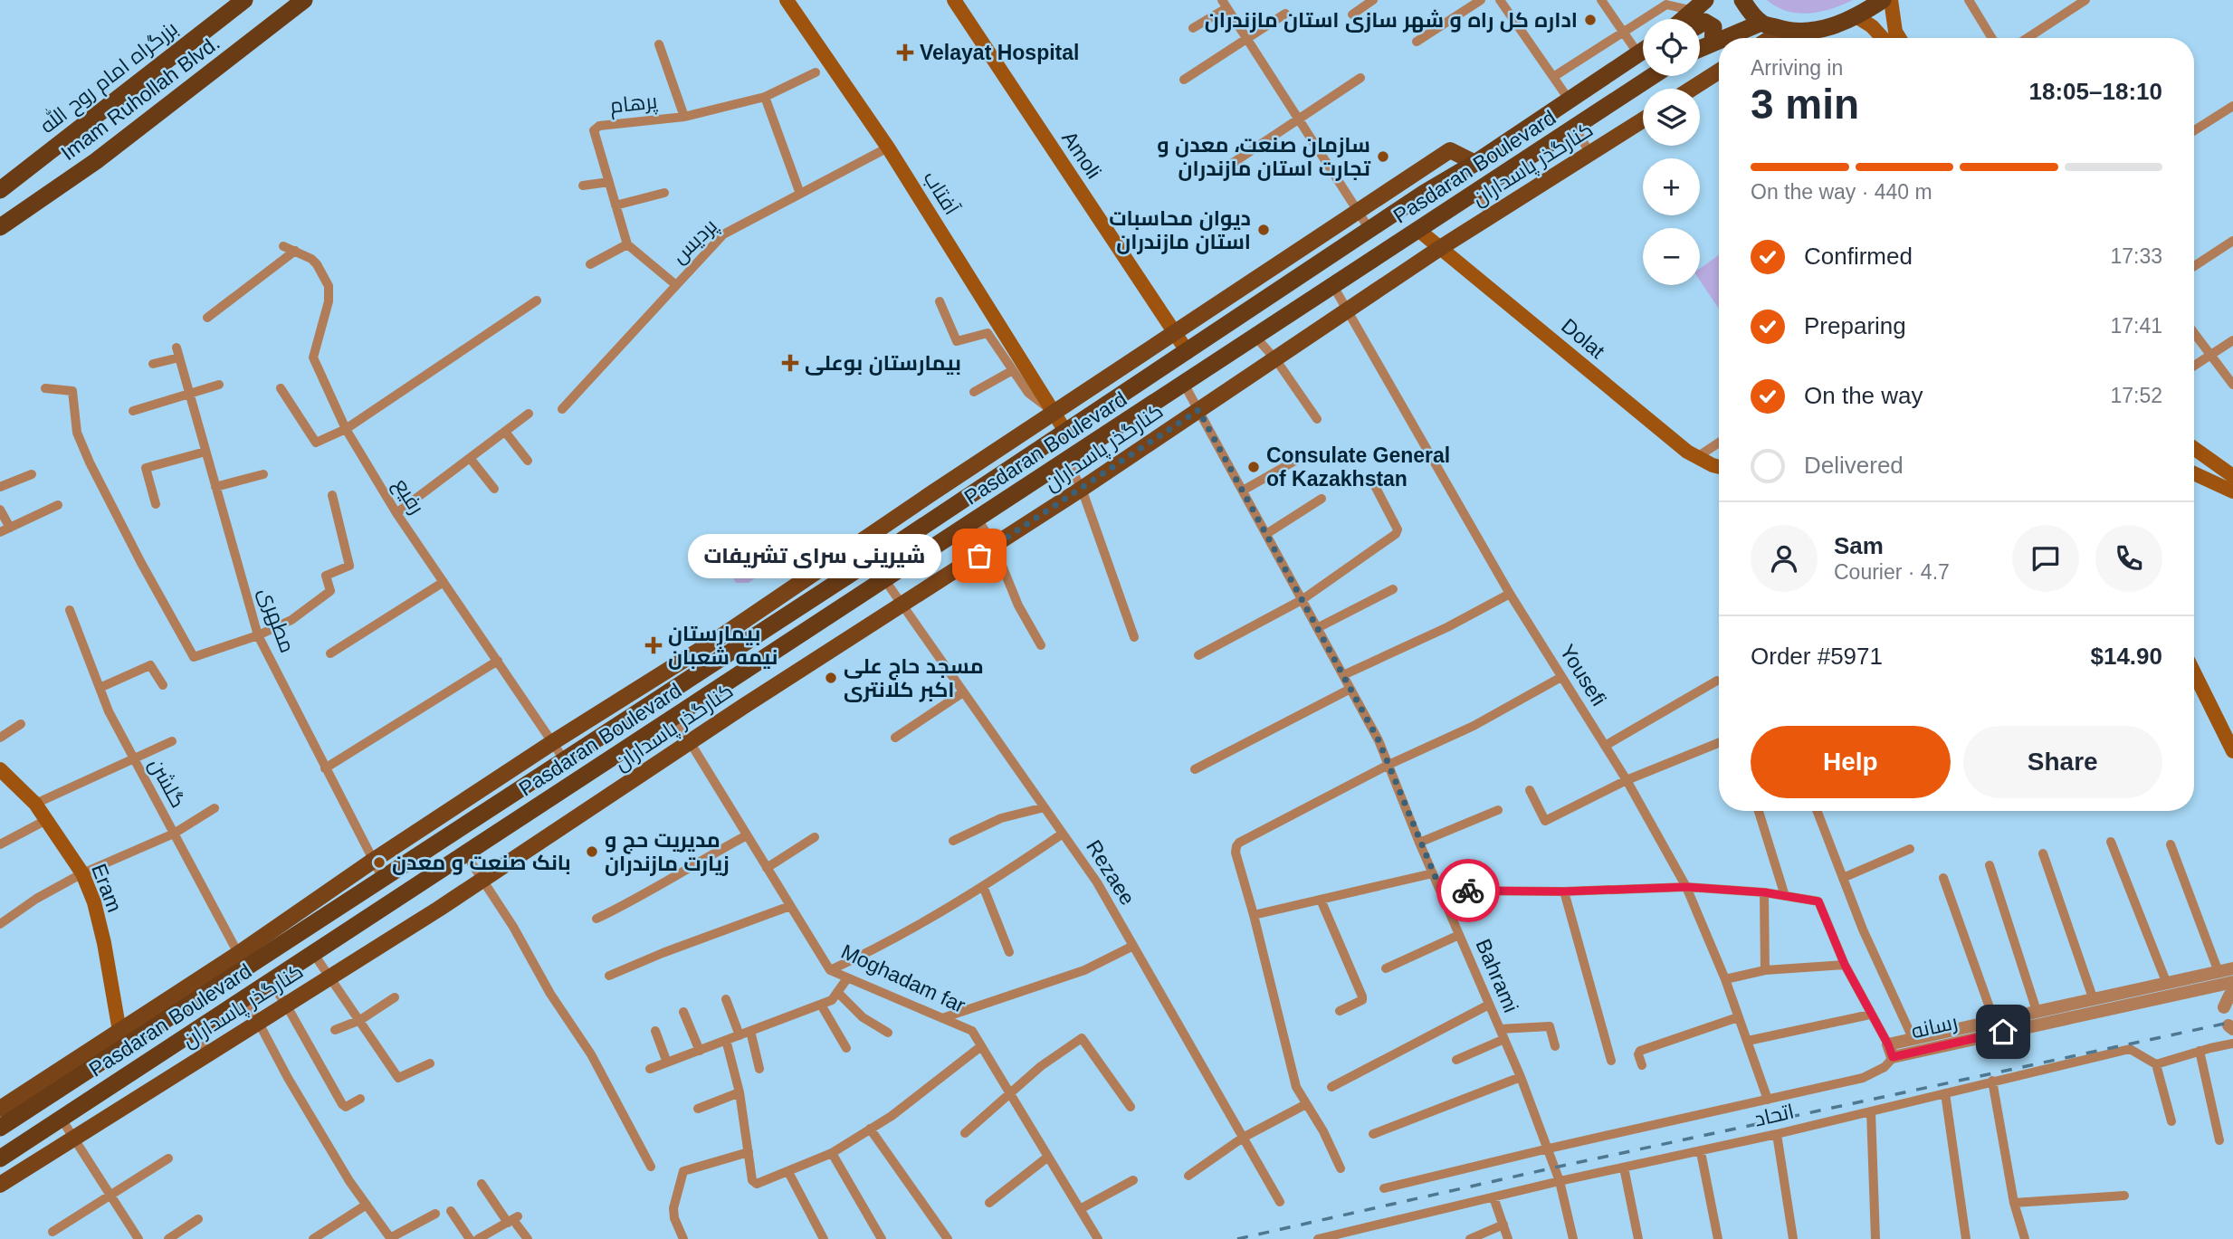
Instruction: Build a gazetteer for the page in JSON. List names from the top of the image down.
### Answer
{
  "streets": {
    "highway": ["بزرگراه امام روح الله", "Imam Ruhollah Blvd.", "Pasdaran Boulevard"],
    "main road": [
      "Amoli",
      "کنارگذر پاسداران",
      "آفتاب",
      "Dolat",
      "Eram"
    ],
    "street": [
      "پرهام",
      "پردیس",
      "رفیع",
      "مطهری",
      "Yousefi",
      "گلشن",
      "Rezaee",
      "Bahrami",
      "Moghadam far",
      "رسانه",
      "اتحاد"
    ]
  },
  "crossings": [
    ["Amoli", "کنارگذر پاسداران"],
    ["Amoli", "Pasdaran Boulevard"],
    ["کنارگذر پاسداران", "Pasdaran Boulevard"],
    ["کنارگذر پاسداران", "آفتاب"],
    ["کنارگذر پاسداران", "Dolat"],
    ["کنارگذر پاسداران", "رفیع"],
    ["کنارگذر پاسداران", "مطهری"],
    ["کنارگذر پاسداران", "Yousefi"],
    ["کنارگذر پاسداران", "گلشن"],
    ["کنارگذر پاسداران", "Rezaee"],
    ["کنارگذر پاسداران", "Bahrami"],
    ["کنارگذر پاسداران", "Moghadam far"],
    ["Pasdaran Boulevard", "آفتاب"],
    ["Pasdaran Boulevard", "Dolat"],
    ["Pasdaran Boulevard", "رفیع"],
    ["Pasdaran Boulevard", "مطهری"],
    ["Pasdaran Boulevard", "Yousefi"],
    ["Pasdaran Boulevard", "گلشن"],
    ["Pasdaran Boulevard", "Rezaee"],
    ["Pasdaran Boulevard", "Eram"],
    ["Pasdaran Boulevard", "Bahrami"],
    ["Pasdaran Boulevard", "Moghadam far"],
    ["آفتاب", "پردیس"],
    ["Bahrami", "اتحاد"]
  ],
  "places": {
    "other": [
      "اداره کل راه و شهر سازی استان مازندران",
      "سازمان صنعت، معدن و تجارت استان مازندران",
      "دیوان محاسبات استان مازندران",
      "Consulate General of Kazakhstan",
      "شیرینی سرای تشریفات",
      "مسجد حاج علی اکبر کلانتری",
      "مدیریت حج و زیارت مازندران",
      "بانک صنعت و معدن"
    ],
    "health": ["Velayat Hospital", "بیمارستان بوعلی", "بیمارستان نیمه شعبان"]
  },
  "page": {
    "map_buttons": ["+", "−"],
    "heading": ["3 min", "Arriving in", "18:05–18:10"],
    "panel": [
      "Sam",
      "Courier · 4.7",
      "Order #5971",
      "$14.90"
    ],
    "bar": "On the way · 440 m",
    "list": [
      ["Confirmed", "17:33"],
      ["Preparing", "17:41"],
      ["On the way", "17:52"],
      "Delivered"
    ],
    "bubble": "شیرینی سرای تشریفات",
    "buttons": ["Help", "Share"]
  }
}
